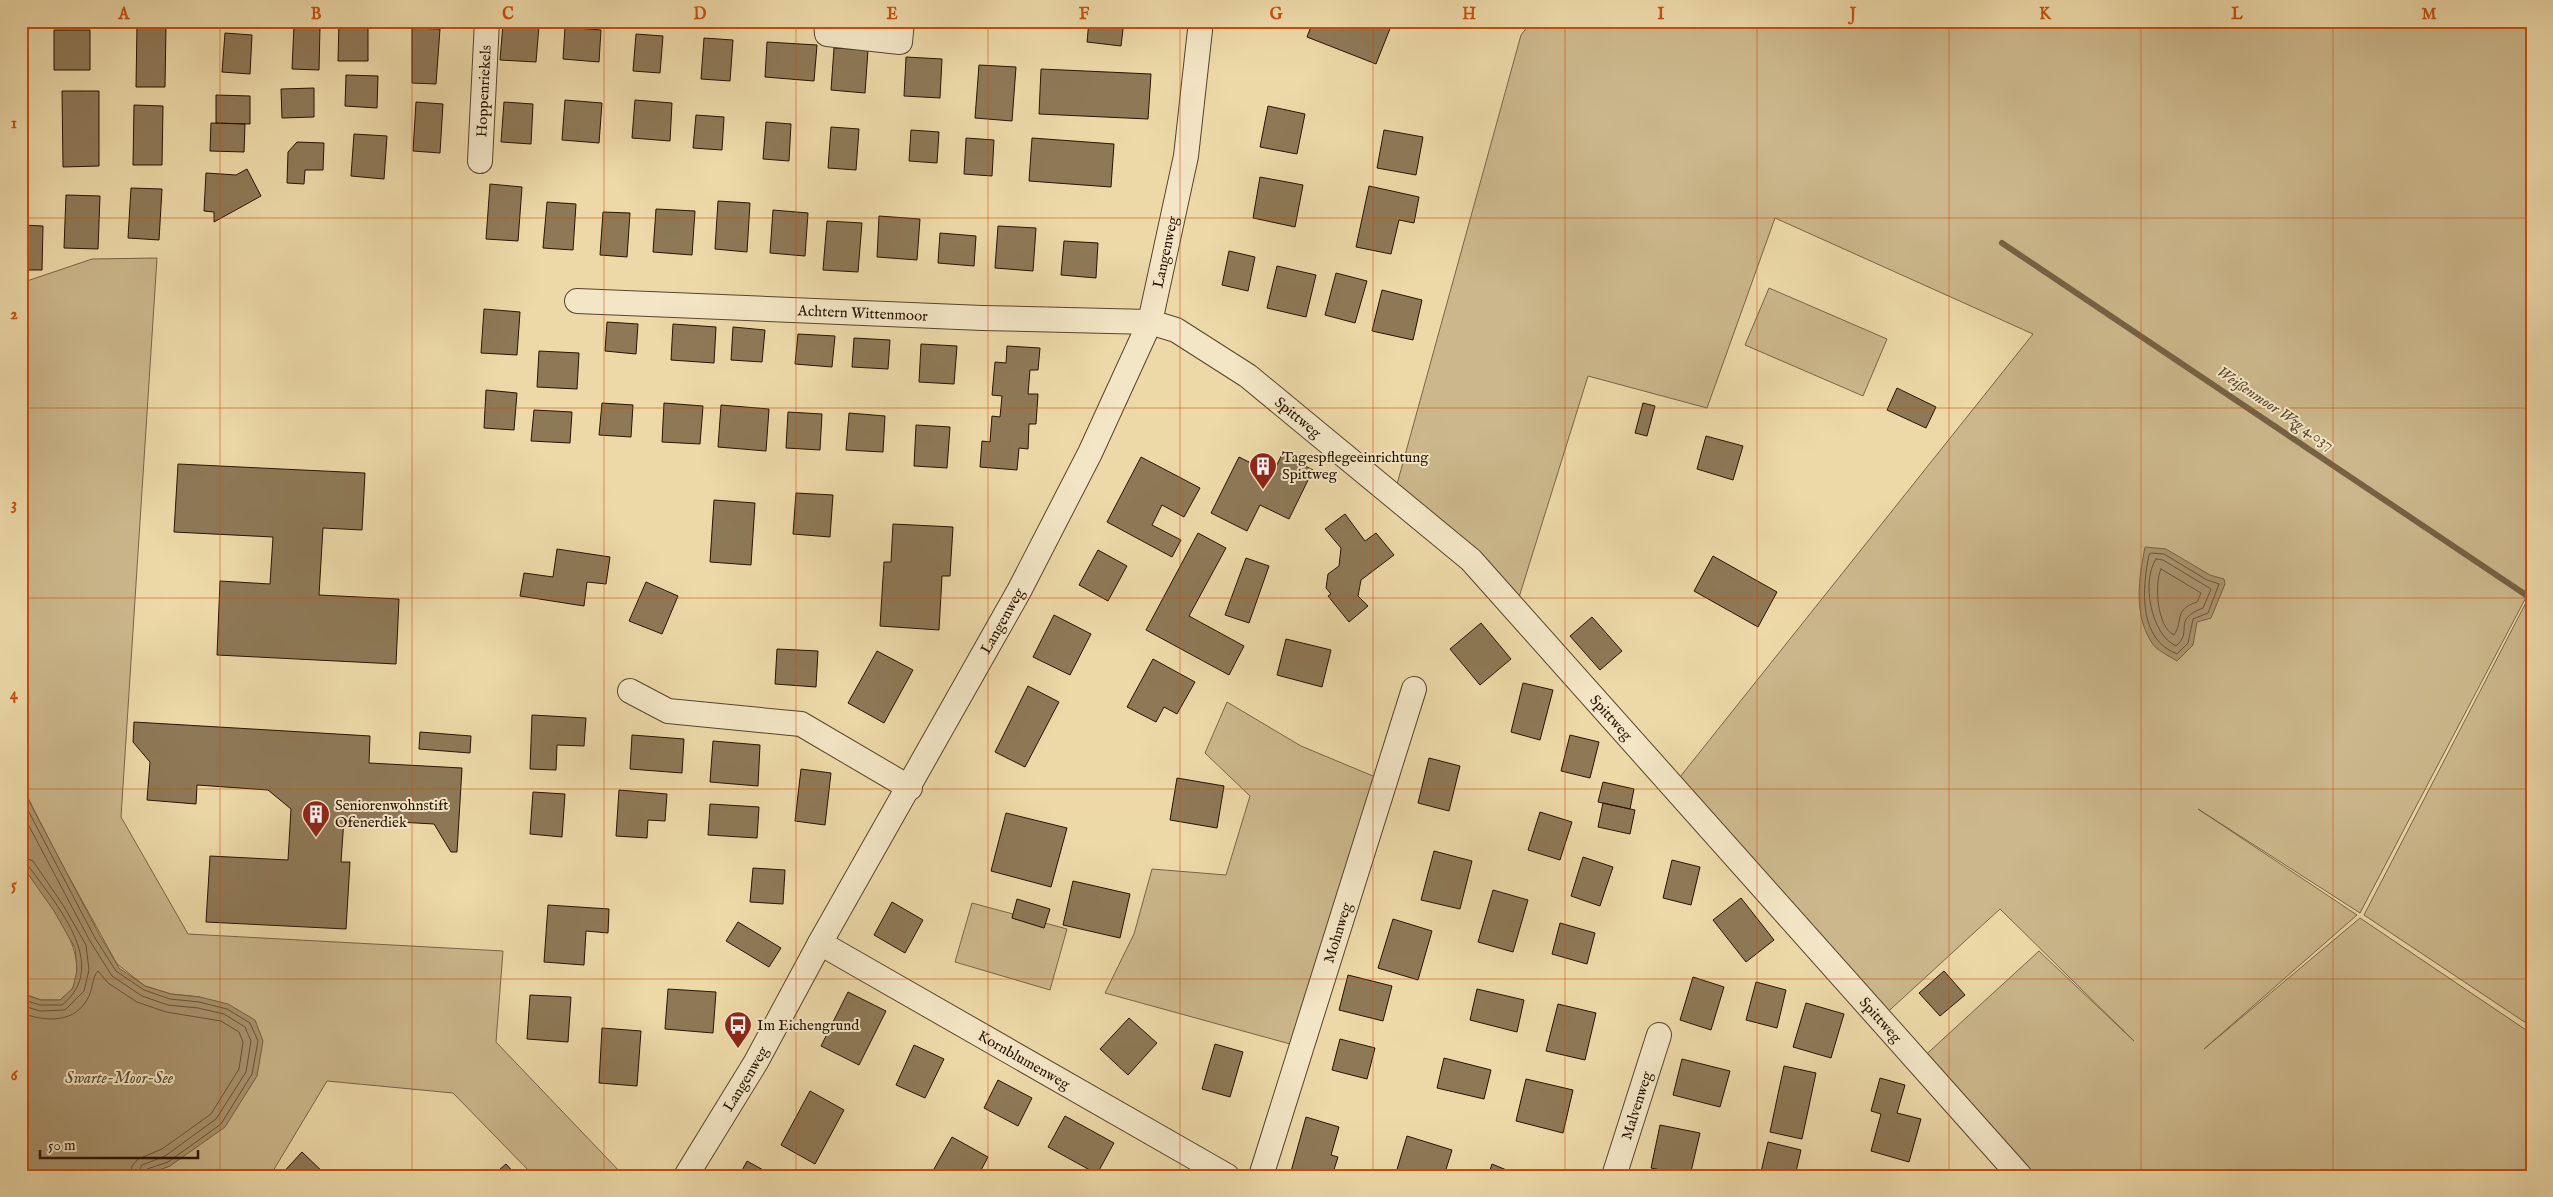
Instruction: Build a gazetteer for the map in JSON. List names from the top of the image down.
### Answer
{
  "streets": {
    "street": [
      "Hoppenriekels",
      "Langenweg",
      "Achtern Wittenmoor",
      "Spittweg",
      "Mohnweg",
      "Kornblumenweg",
      "Malvenweg"
    ]
  },
  "crossings": [
    ["Langenweg", "Achtern Wittenmoor"],
    ["Langenweg", "Spittweg"],
    ["Langenweg", "Kornblumenweg"],
    ["Achtern Wittenmoor", "Spittweg"]
  ],
  "water": ["Weißenmoor Wzg 4.037", "Swarte-Moor-See"],
  "places": {
    "building": ["Tagespflegeeinrichtung Spittweg", "Seniorenwohnstift Ofenerdiek"],
    "bus stop": ["Im Eichengrund"]
  },
  "scale_bar": "50 m",
  "grid": {
    "columns": [
      "A",
      "B",
      "C",
      "D",
      "E",
      "F",
      "G",
      "H",
      "I",
      "J",
      "K",
      "L",
      "M"
    ],
    "rows": [
      "1",
      "2",
      "3",
      "4",
      "5",
      "6"
    ]
  }
}
